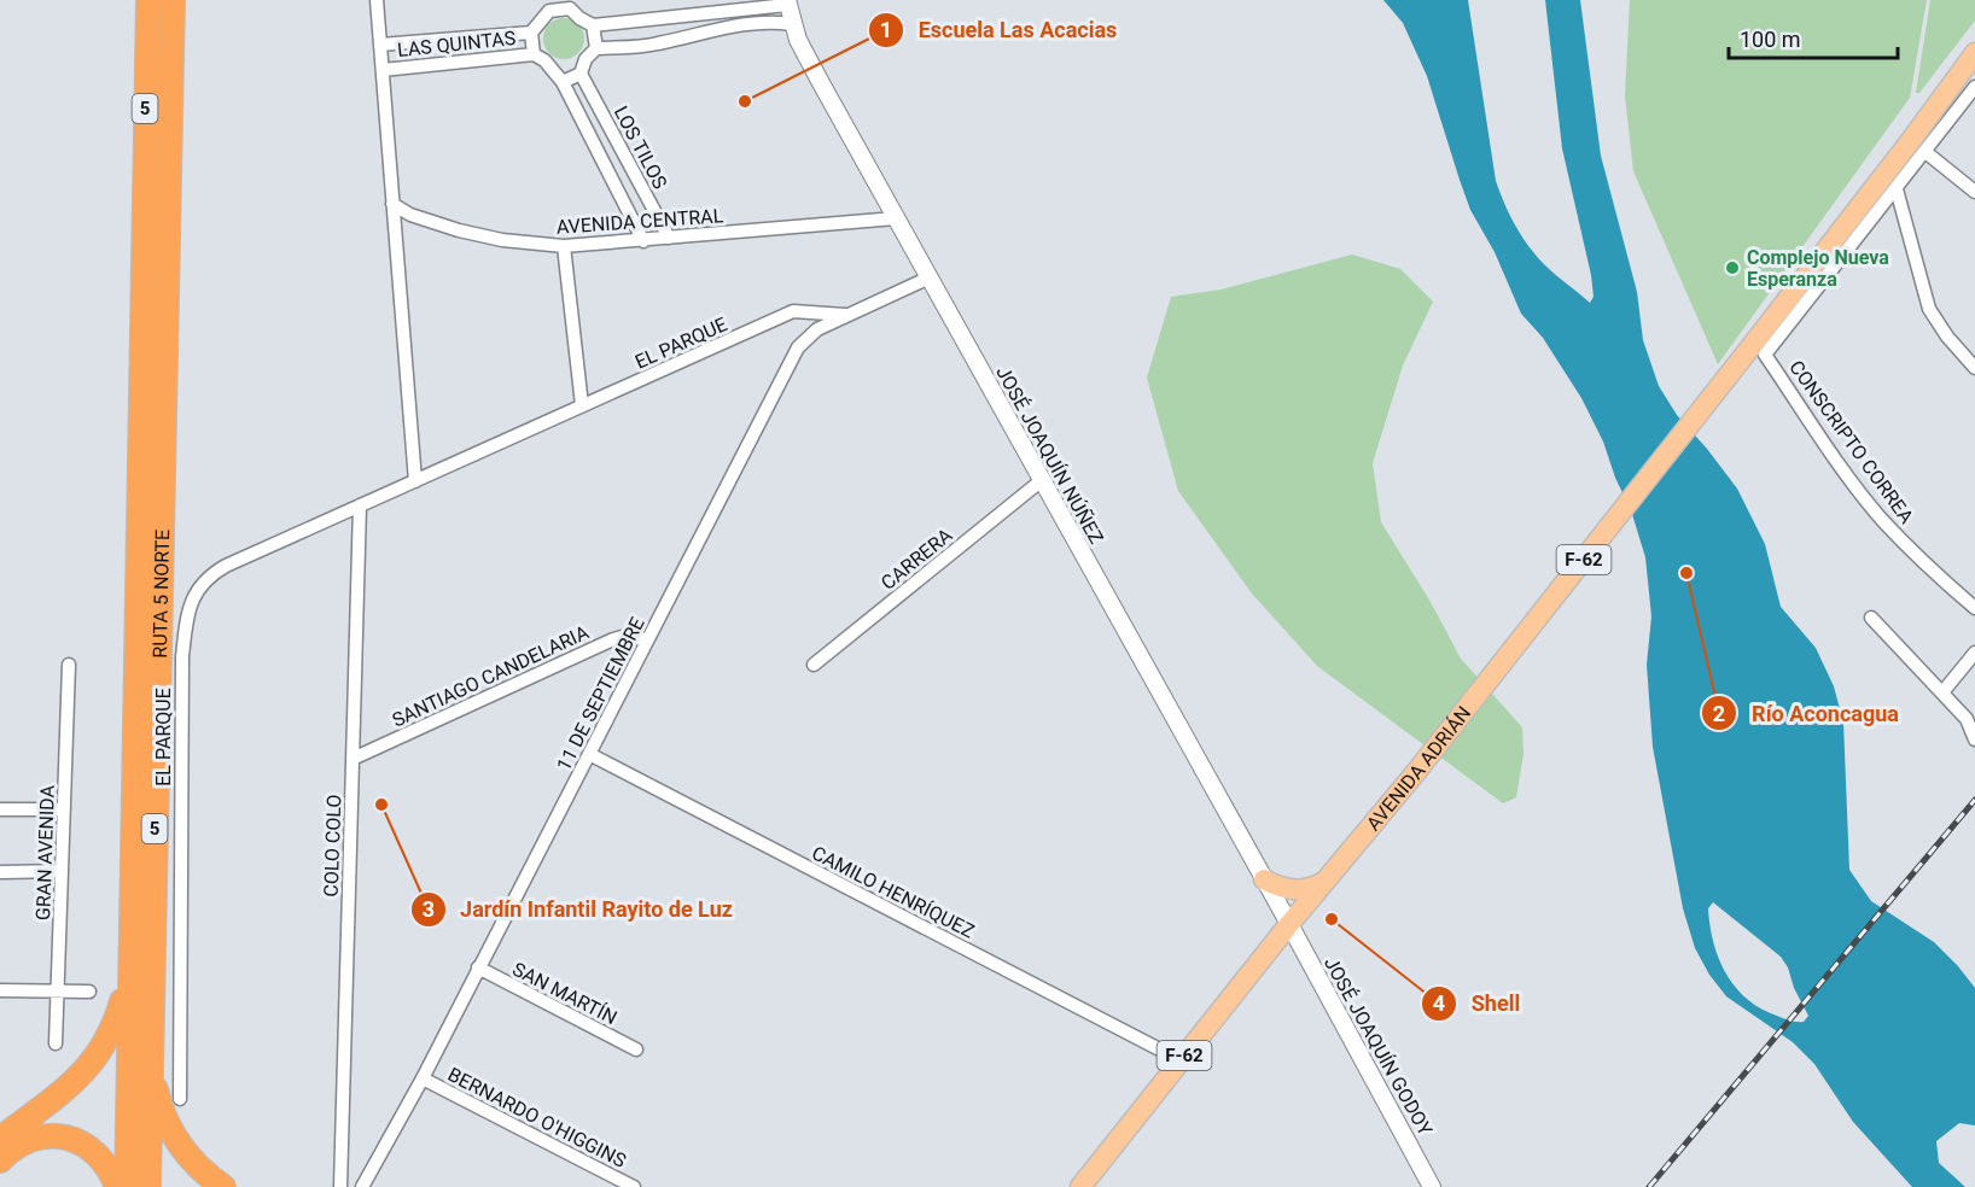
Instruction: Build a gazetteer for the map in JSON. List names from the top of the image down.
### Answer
{
  "streets": {
    "highway": ["5", "RUTA 5 NORTE"],
    "main road": ["F-62", "AVENIDA ADRIÁN"],
    "street": [
      "LAS QUINTAS",
      "LOS TILOS",
      "AVENIDA CENTRAL",
      "EL PARQUE",
      "CONSCRIPTO CORREA",
      "JOSÉ JOAQUÍN NÚÑEZ",
      "CARRERA",
      "SANTIAGO CANDELARIA",
      "11 DE SEPTIEMBRE",
      "COLO COLO",
      "GRAN AVENIDA",
      "CAMILO HENRÍQUEZ",
      "SAN MARTÍN",
      "JOSÉ JOAQUÍN GODOY",
      "BERNARDO O'HIGGINS"
    ]
  },
  "crossings": [
    ["LAS QUINTAS", "LOS TILOS"],
    ["LOS TILOS", "AVENIDA CENTRAL"],
    ["AVENIDA CENTRAL", "JOSÉ JOAQUÍN NÚÑEZ"],
    ["EL PARQUE", "11 DE SEPTIEMBRE"],
    ["EL PARQUE", "COLO COLO"],
    ["CONSCRIPTO CORREA", "F-62"],
    ["CONSCRIPTO CORREA", "AVENIDA ADRIÁN"],
    ["JOSÉ JOAQUÍN NÚÑEZ", "CARRERA"],
    ["JOSÉ JOAQUÍN NÚÑEZ", "11 DE SEPTIEMBRE"],
    ["JOSÉ JOAQUÍN NÚÑEZ", "AVENIDA ADRIÁN"],
    ["JOSÉ JOAQUÍN NÚÑEZ", "JOSÉ JOAQUÍN GODOY"],
    ["F-62", "AVENIDA ADRIÁN"],
    ["SANTIAGO CANDELARIA", "11 DE SEPTIEMBRE"],
    ["SANTIAGO CANDELARIA", "COLO COLO"],
    ["11 DE SEPTIEMBRE", "CAMILO HENRÍQUEZ"],
    ["11 DE SEPTIEMBRE", "SAN MARTÍN"],
    ["11 DE SEPTIEMBRE", "BERNARDO O'HIGGINS"],
    ["AVENIDA ADRIÁN", "CAMILO HENRÍQUEZ"],
    ["AVENIDA ADRIÁN", "JOSÉ JOAQUÍN GODOY"]
  ],
  "places": [
    "Escuela Las Acacias",
    "Complejo Nueva Esperanza",
    "Río Aconcagua",
    "Jardín Infantil Rayito de Luz",
    "Shell"
  ],
  "scale_bar": "100 m"
}
